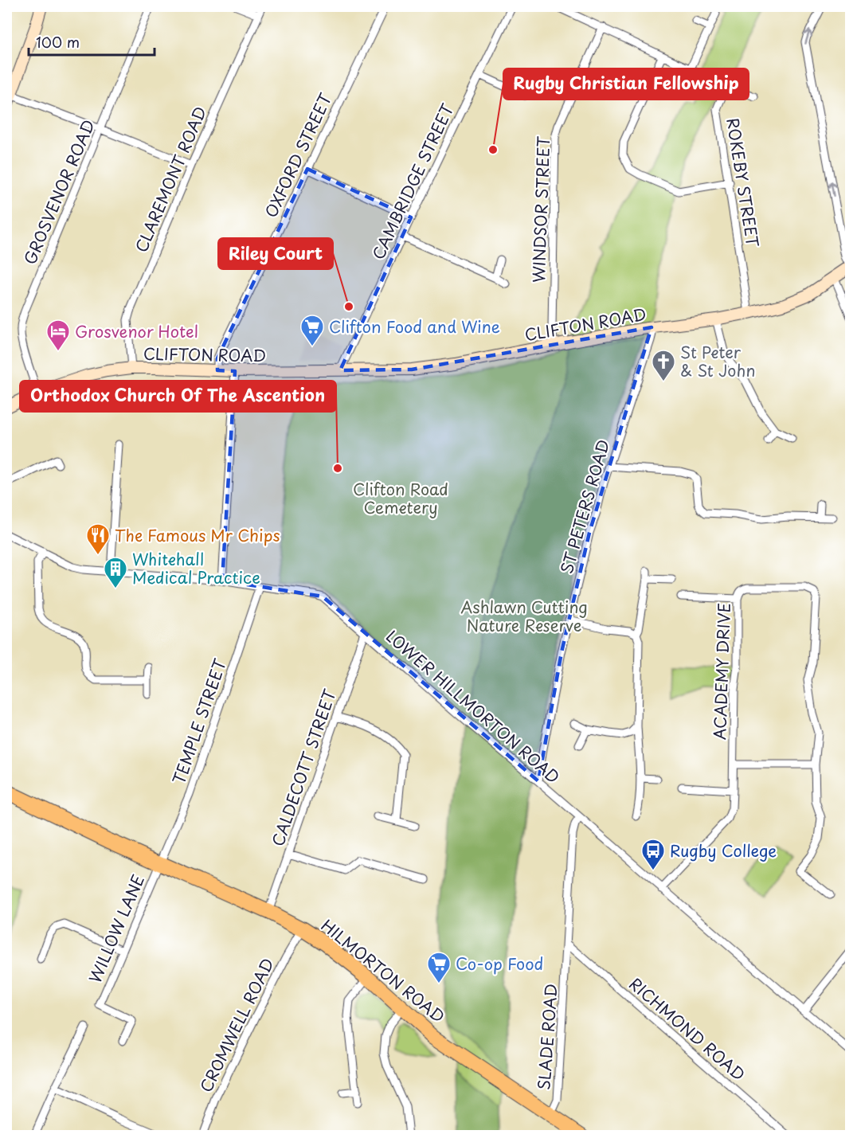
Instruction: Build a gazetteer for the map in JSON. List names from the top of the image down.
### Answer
{
  "streets": {
    "highway": ["HILMORTON ROAD"],
    "street": [
      "OXFORD STREET",
      "CLAREMONT ROAD",
      "CAMBRIDGE STREET",
      "ROKEBY STREET",
      "GROSVENOR ROAD",
      "WINDSOR STREET",
      "CLIFTON ROAD",
      "ST PETERS ROAD",
      "ACADEMY DRIVE",
      "LOWER HILLMORTON ROAD",
      "TEMPLE STREET",
      "CALDECOTT STREET",
      "WILLOW LANE",
      "CROMWELL ROAD",
      "RICHMOND ROAD",
      "SLADE ROAD"
    ]
  },
  "crossings": [
    ["OXFORD STREET", "CLIFTON ROAD"],
    ["CLAREMONT ROAD", "CLIFTON ROAD"],
    ["CAMBRIDGE STREET", "CLIFTON ROAD"],
    ["ROKEBY STREET", "CLIFTON ROAD"],
    ["GROSVENOR ROAD", "CLIFTON ROAD"],
    ["WINDSOR STREET", "CLIFTON ROAD"],
    ["CLIFTON ROAD", "ST PETERS ROAD"],
    ["ST PETERS ROAD", "LOWER HILLMORTON ROAD"],
    ["ACADEMY DRIVE", "LOWER HILLMORTON ROAD"],
    ["LOWER HILLMORTON ROAD", "TEMPLE STREET"],
    ["LOWER HILLMORTON ROAD", "CALDECOTT STREET"],
    ["LOWER HILLMORTON ROAD", "SLADE ROAD"],
    ["TEMPLE STREET", "WILLOW LANE"],
    ["TEMPLE STREET", "HILMORTON ROAD"],
    ["CALDECOTT STREET", "HILMORTON ROAD"],
    ["WILLOW LANE", "HILMORTON ROAD"],
    ["HILMORTON ROAD", "CROMWELL ROAD"],
    ["HILMORTON ROAD", "SLADE ROAD"],
    ["RICHMOND ROAD", "SLADE ROAD"]
  ],
  "parks": ["Clifton Road Cemetery", "Ashlawn Cutting Nature Reserve"],
  "places": {
    "other": ["Rugby Christian Fellowship", "Riley Court", "Orthodox Church Of The Ascention"],
    "supermarket": ["Clifton Food and Wine", "Co-op Food"],
    "hotel": ["Grosvenor Hotel"],
    "church": ["St Peter & St John"],
    "restaurant": ["The Famous Mr Chips"],
    "building": ["Whitehall Medical Practice"],
    "bus stop": ["Rugby College"]
  },
  "scale_bar": "100 m"
}
